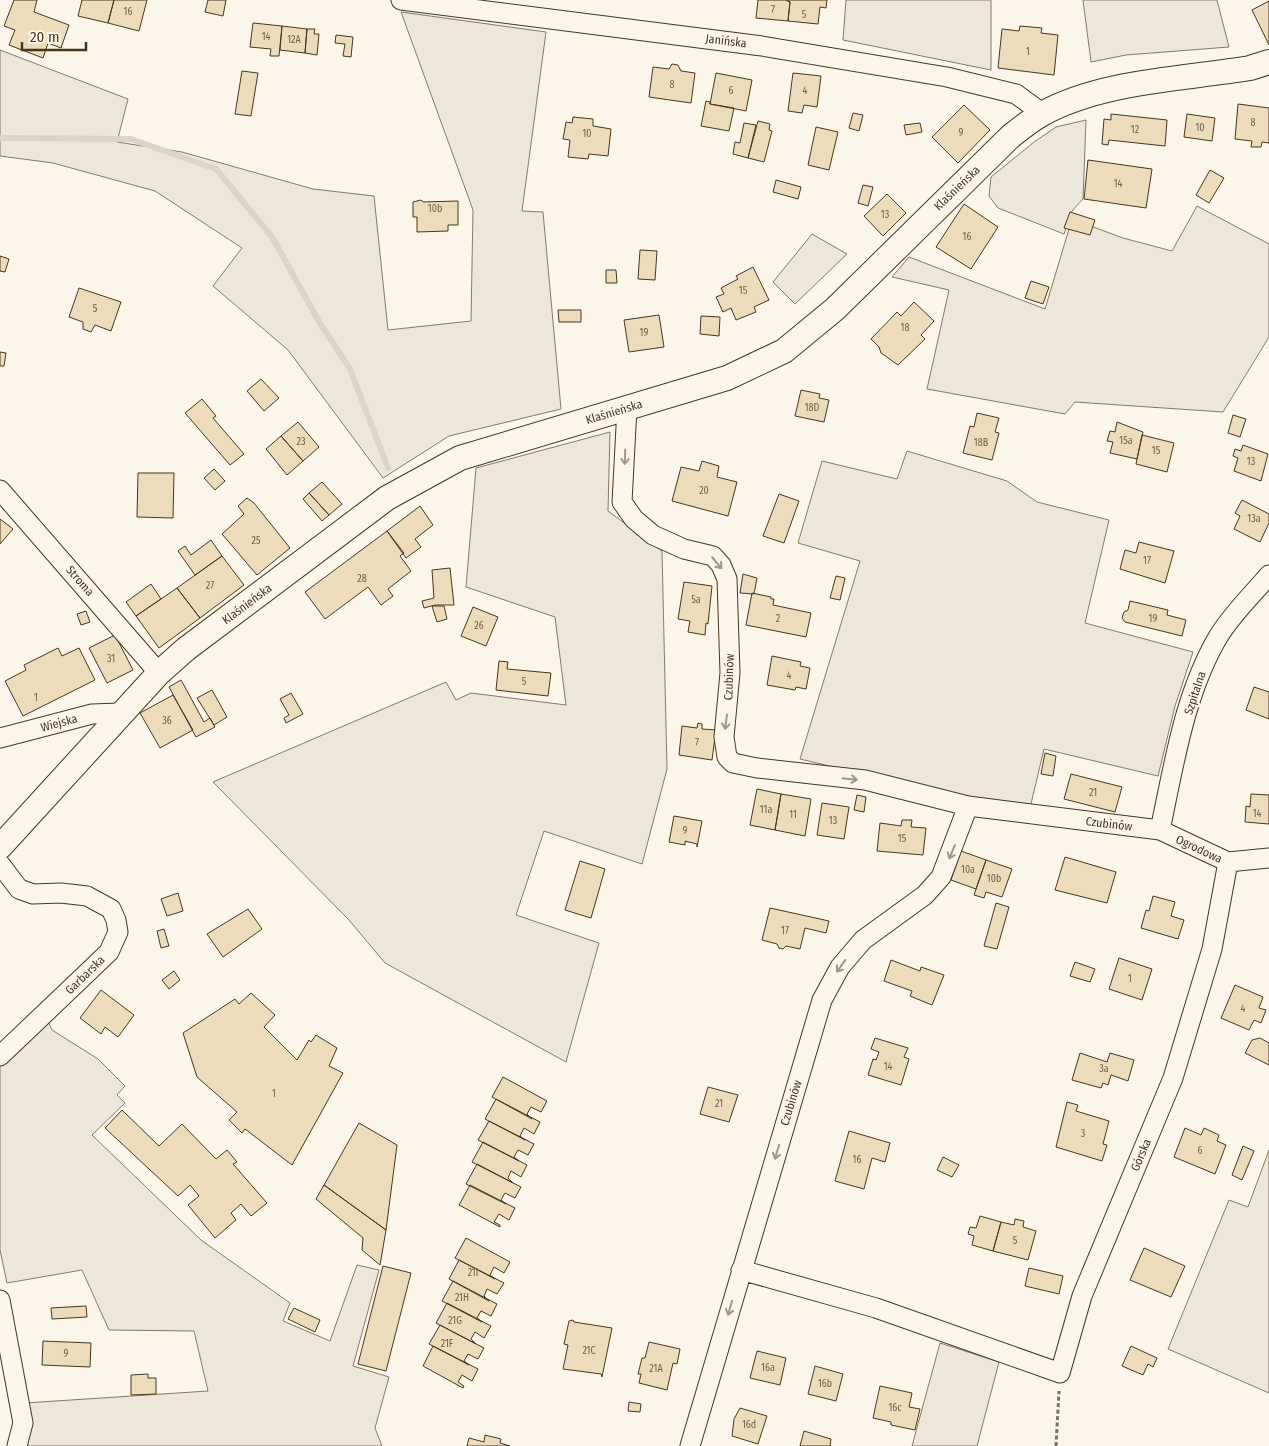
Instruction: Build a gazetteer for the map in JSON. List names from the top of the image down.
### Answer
{
  "streets": {
    "street": [
      "Janińska",
      "Klaśnieńska",
      "Stroma",
      "Czubinów",
      "Szpitalna",
      "Wiejska",
      "Ogrodowa",
      "Garbarska",
      "Górska"
    ]
  },
  "crossings": [
    ["Janińska", "Klaśnieńska"],
    ["Klaśnieńska", "Stroma"],
    ["Klaśnieńska", "Czubinów"],
    ["Klaśnieńska", "Wiejska"],
    ["Czubinów", "Szpitalna"],
    ["Czubinów", "Ogrodowa"],
    ["Szpitalna", "Ogrodowa"],
    ["Ogrodowa", "Górska"]
  ],
  "house_numbers": [
    "7",
    "16",
    "5",
    "14",
    "12A",
    "1",
    "8",
    "6",
    "4",
    "8",
    "10",
    "12",
    "9",
    "10",
    "14",
    "10b",
    "13",
    "16",
    "15",
    "5",
    "18",
    "19",
    "18D",
    "15a",
    "23",
    "18B",
    "15",
    "13",
    "20",
    "13a",
    "25",
    "17",
    "28",
    "27",
    "5a",
    "2",
    "19",
    "26",
    "31",
    "4",
    "5",
    "1",
    "36",
    "7",
    "21",
    "11a",
    "14",
    "11",
    "13",
    "9",
    "15",
    "10a",
    "10b",
    "17",
    "1",
    "4",
    "14",
    "3a",
    "1",
    "21",
    "3",
    "6",
    "16",
    "5",
    "21I",
    "21H",
    "21G",
    "21F",
    "21C",
    "9",
    "16a",
    "21A",
    "16b",
    "16c",
    "16d"
  ],
  "scale_bar": "20 m"
}
